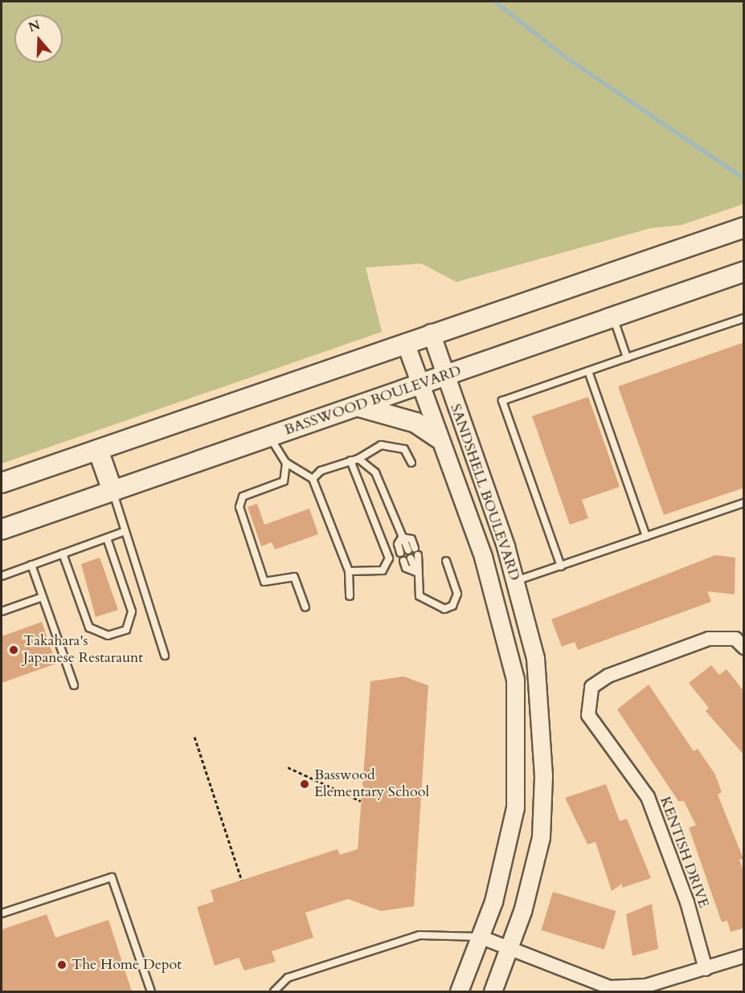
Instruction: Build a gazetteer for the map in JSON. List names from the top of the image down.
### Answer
{
  "streets": {
    "main road": ["BASSWOOD BOULEVARD"],
    "street": ["SANDSHELL BOULEVARD", "KENTISH DRIVE"]
  },
  "crossings": [
    ["BASSWOOD BOULEVARD", "SANDSHELL BOULEVARD"]
  ],
  "places": ["Takahara's Japanese Restaraunt", "Basswood Elementary School", "The Home Depot"],
  "north": "top"
}
